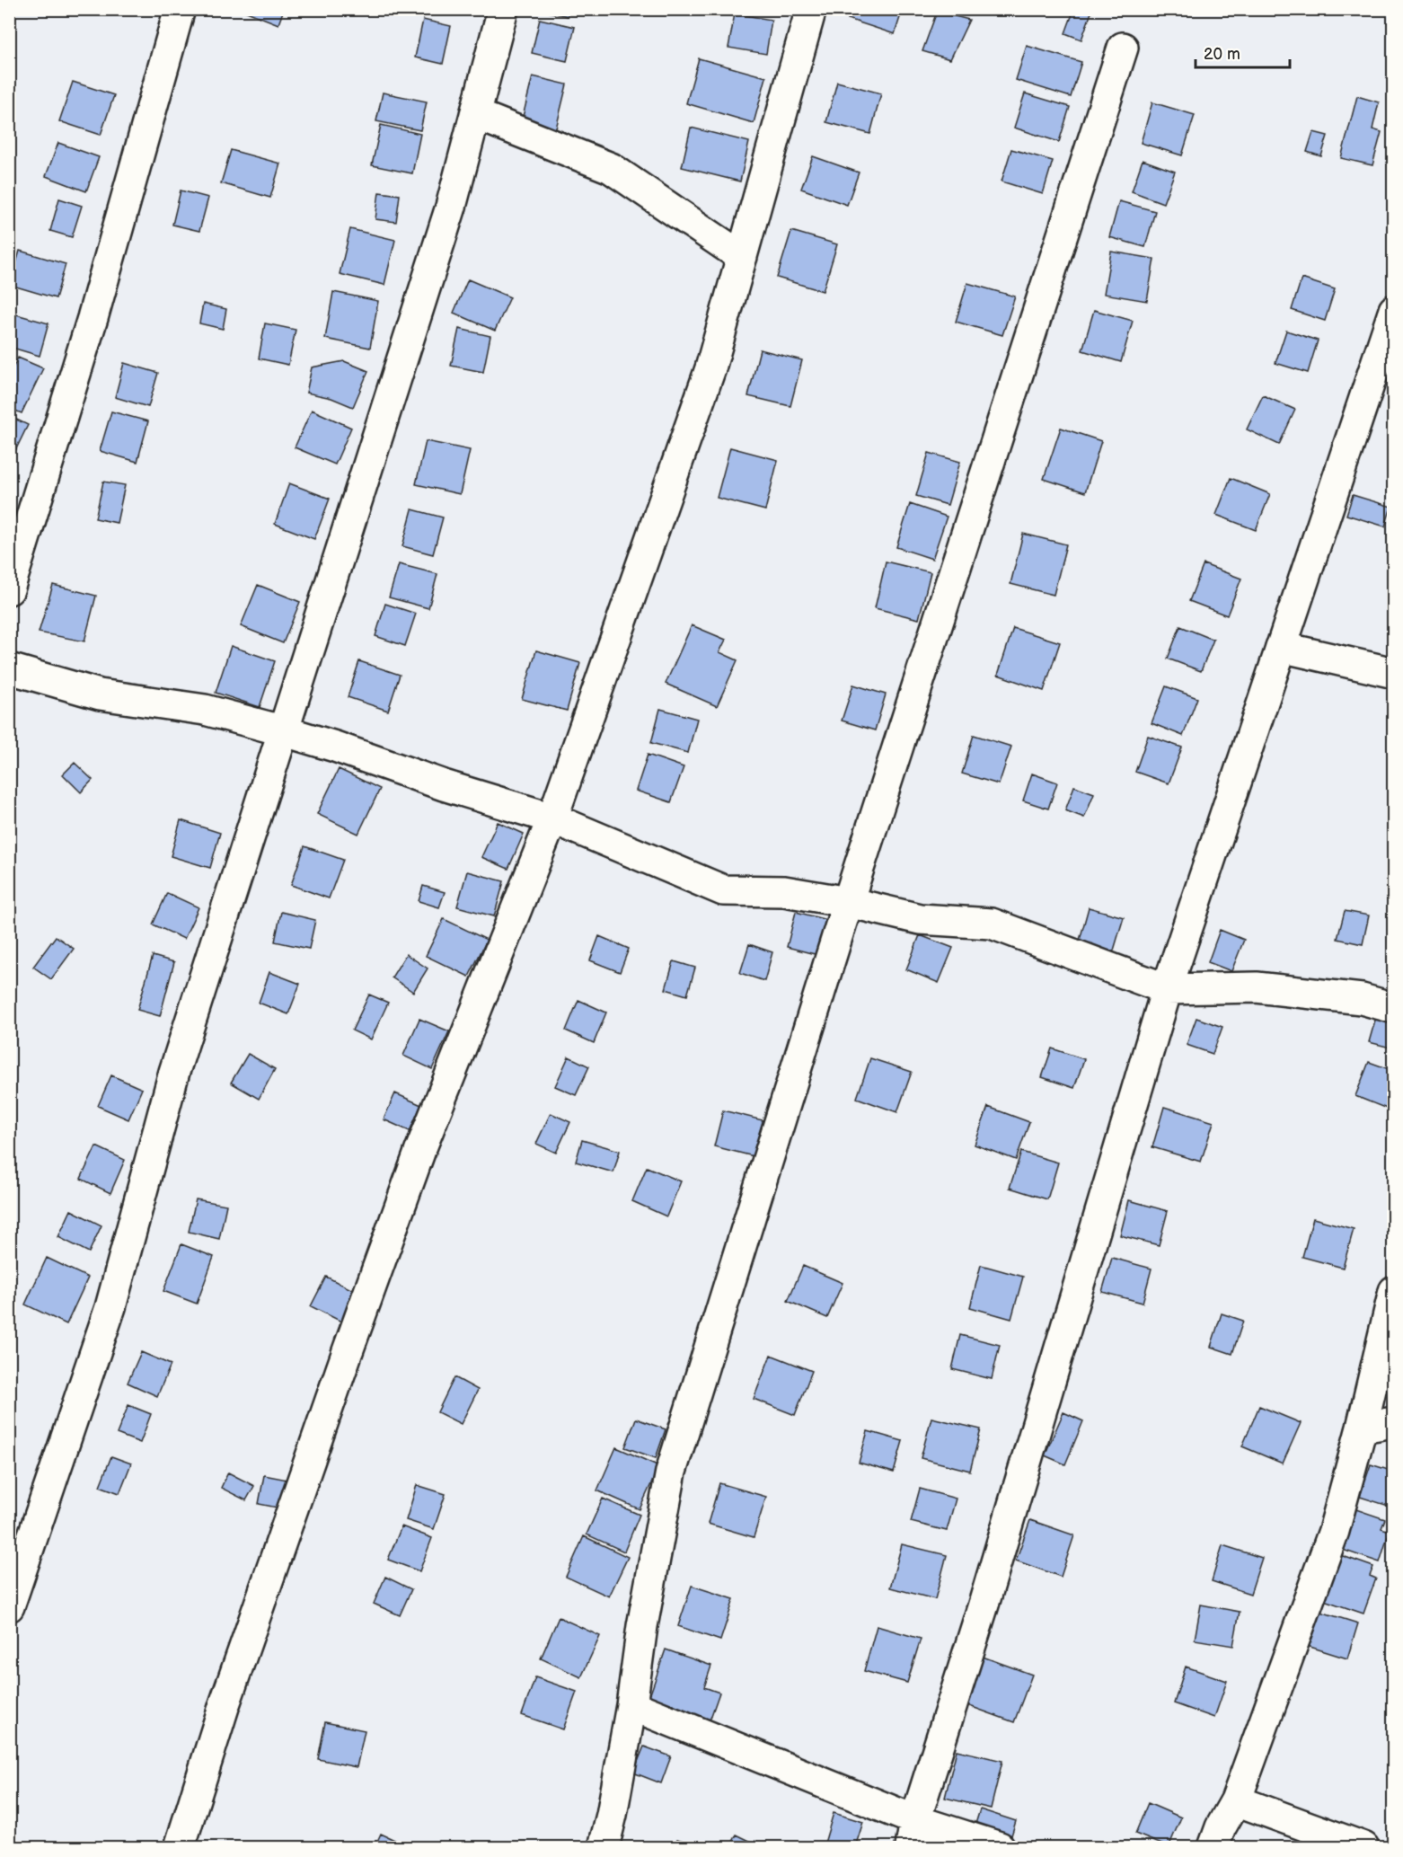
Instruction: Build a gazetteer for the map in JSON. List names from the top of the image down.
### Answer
{
  "scale_bar": "20 m"
}
